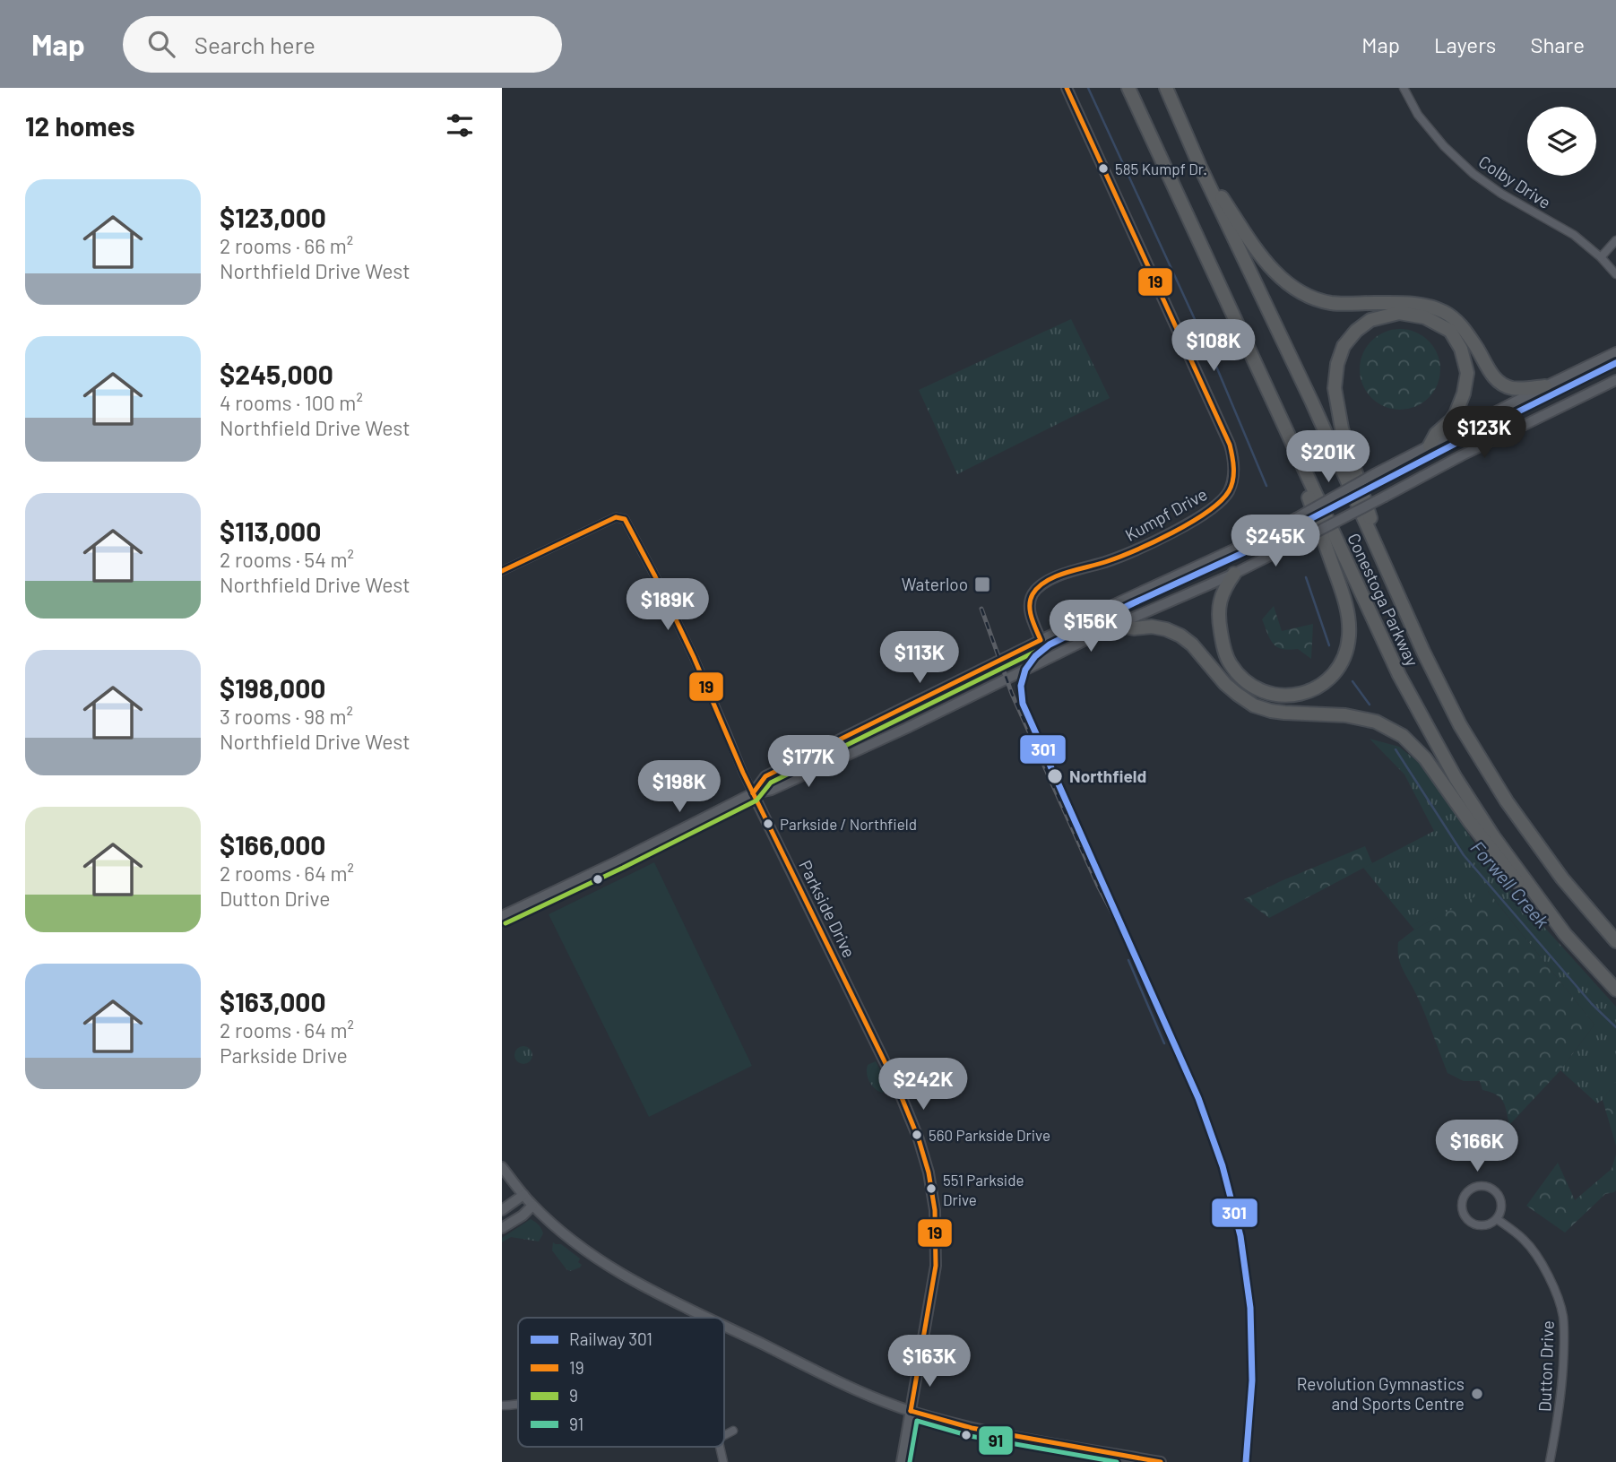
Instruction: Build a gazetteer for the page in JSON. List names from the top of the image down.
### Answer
{
  "streets": {
    "highway": ["Conestoga Parkway"],
    "main road": ["Kumpf Drive", "Parkside Drive"],
    "street": ["Colby Drive", "Dutton Drive"]
  },
  "water": ["Forwell Creek"],
  "places": {
    "other": [
      "585 Kumpf Dr.",
      "Northfield",
      "Parkside / Northfield",
      "560 Parkside Drive",
      "551 Parkside Drive",
      "Revolution Gymnastics and Sports Centre"
    ],
    "transit": ["Waterloo"]
  },
  "lines": [
    "transit line 19",
    "transit line 9",
    "rail line 301",
    "transit line 91"
  ],
  "legend": [
    "Railway 301",
    "19",
    "9",
    "91"
  ],
  "page": {
    "header": "Map",
    "search": "Search here",
    "nav": ["Map", "Layers", "Share"],
    "heading": "12 homes",
    "list": [
      {
        "name": "$123,000",
        "note": "2 rooms · 66 m² · Northfield Drive West"
      },
      {
        "name": "$245,000",
        "note": "4 rooms · 100 m² · Northfield Drive West"
      },
      {
        "name": "$113,000",
        "note": "2 rooms · 54 m² · Northfield Drive West"
      },
      {
        "name": "$198,000",
        "note": "3 rooms · 98 m² · Northfield Drive West"
      },
      {
        "name": "$166,000",
        "note": "2 rooms · 64 m² · Dutton Drive"
      },
      {
        "name": "$163,000",
        "note": "2 rooms · 64 m² · Parkside Drive"
      }
    ],
    "price": [
      "$108K",
      "$123K",
      "$201K",
      "$245K",
      "$189K",
      "$156K",
      "$113K",
      "$177K",
      "$198K",
      "$242K",
      "$166K",
      "$163K"
    ]
  }
}
